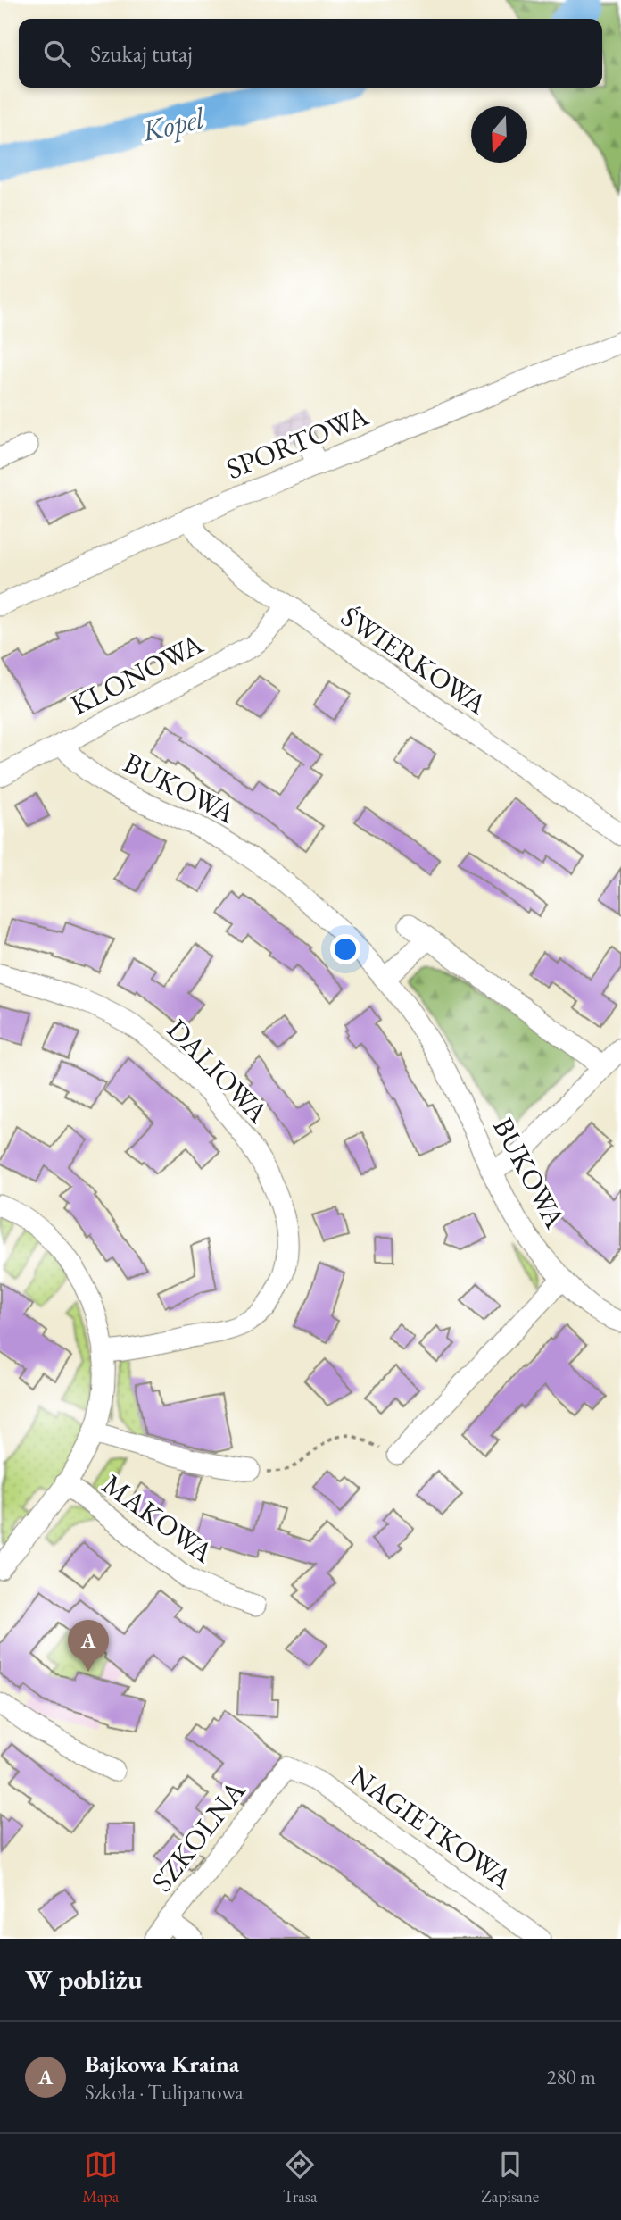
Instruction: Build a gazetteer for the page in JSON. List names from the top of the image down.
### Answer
{
  "streets": {
    "street": [
      "SPORTOWA",
      "ŚWIERKOWA",
      "KLONOWA",
      "BUKOWA",
      "DALIOWA",
      "MAKOWA",
      "NAGIETKOWA",
      "SZKOLNA"
    ]
  },
  "crossings": [
    ["SPORTOWA", "ŚWIERKOWA"],
    ["ŚWIERKOWA", "KLONOWA"],
    ["KLONOWA", "BUKOWA"],
    ["NAGIETKOWA", "SZKOLNA"]
  ],
  "water": ["Kopel"],
  "north": "bottom",
  "page": {
    "search": "Szukaj tutaj",
    "pins": "A",
    "heading": "W pobliżu",
    "list": [
      {
        "mark": "A",
        "name": "Bajkowa Kraina",
        "note": "Szkoła · Tulipanowa",
        "value": "280 m"
      }
    ],
    "nav": ["Mapa", "Trasa", "Zapisane"]
  }
}
